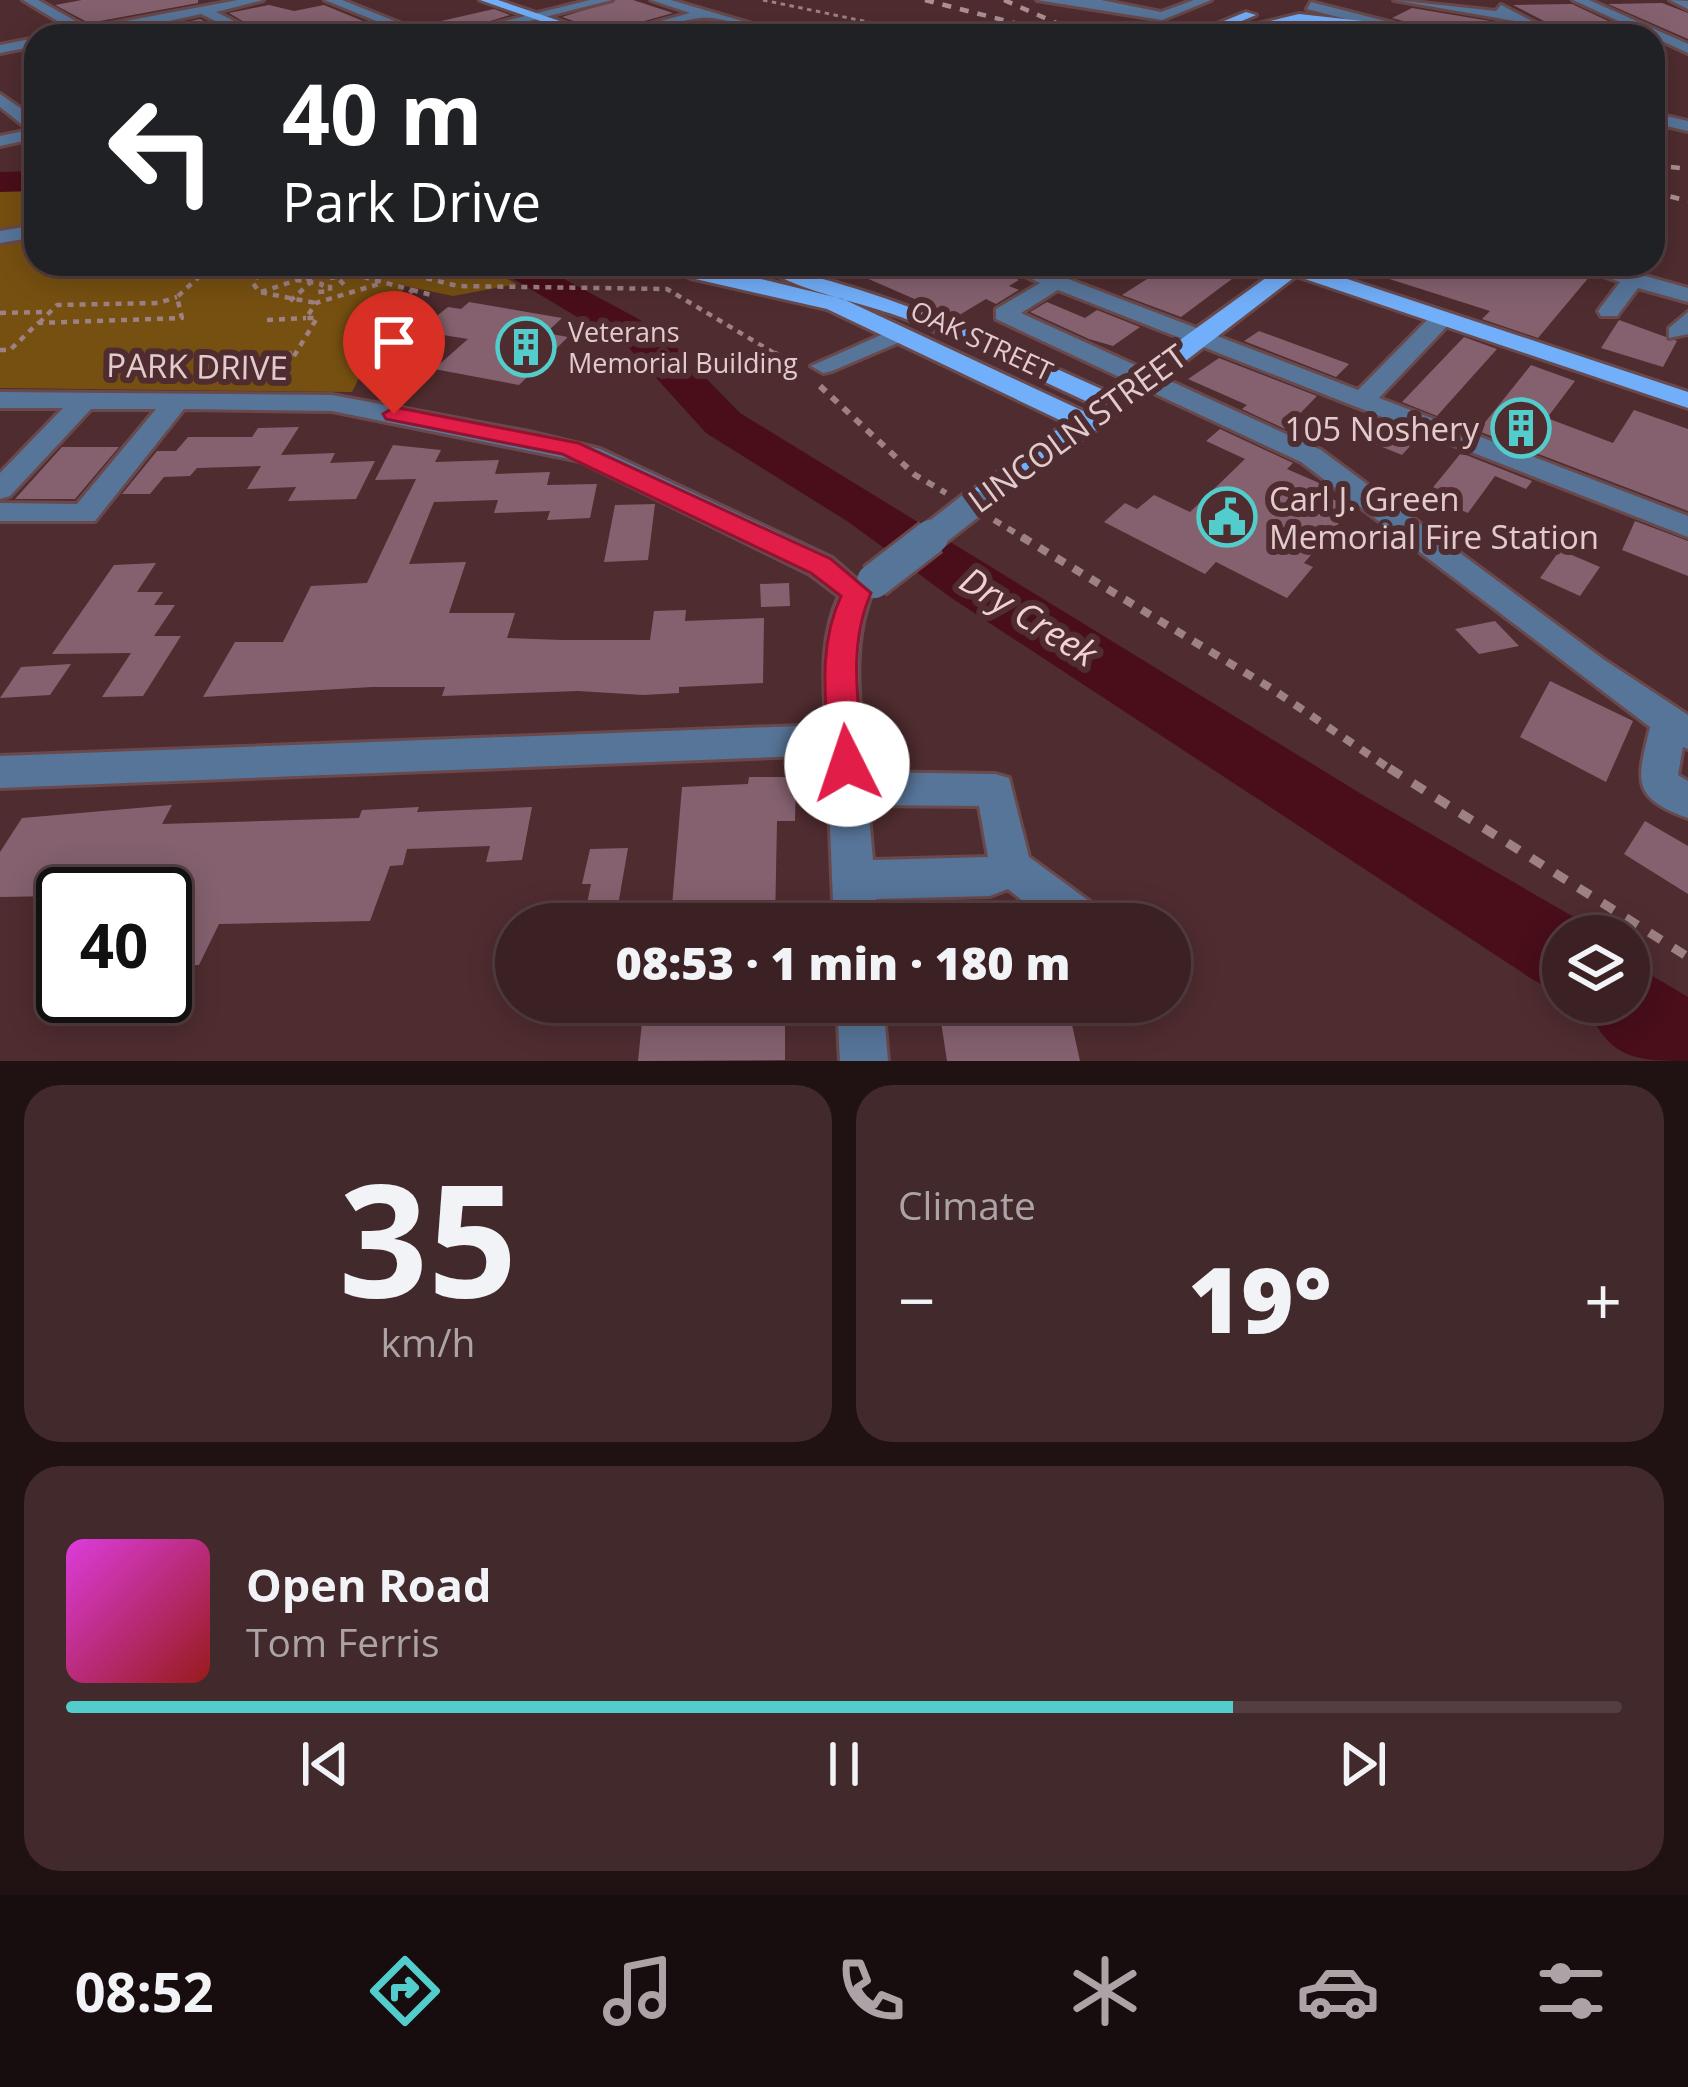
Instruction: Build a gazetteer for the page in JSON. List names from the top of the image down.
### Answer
{
  "streets": {
    "main road": ["OAK STREET", "LINCOLN STREET"],
    "street": ["PARK DRIVE"]
  },
  "crossings": [
    ["OAK STREET", "LINCOLN STREET"],
    ["PARK DRIVE", "LINCOLN STREET"]
  ],
  "water": ["Dry Creek"],
  "places": {
    "building": ["Veterans Memorial Building", "105 Noshery"],
    "public building": ["Carl J. Green Memorial Fire Station"]
  },
  "page": {
    "turn": ["40 m", "Park Drive"],
    "limit": "40",
    "trip": "08:53 · 1 min · 180 m",
    "tile": [
      ["35", "km/h"],
      "Climate"
    ],
    "heat": ["−", "19°", "+"],
    "song": ["Open Road", "Tom Ferris"],
    "tabs": "08:52"
  }
}
